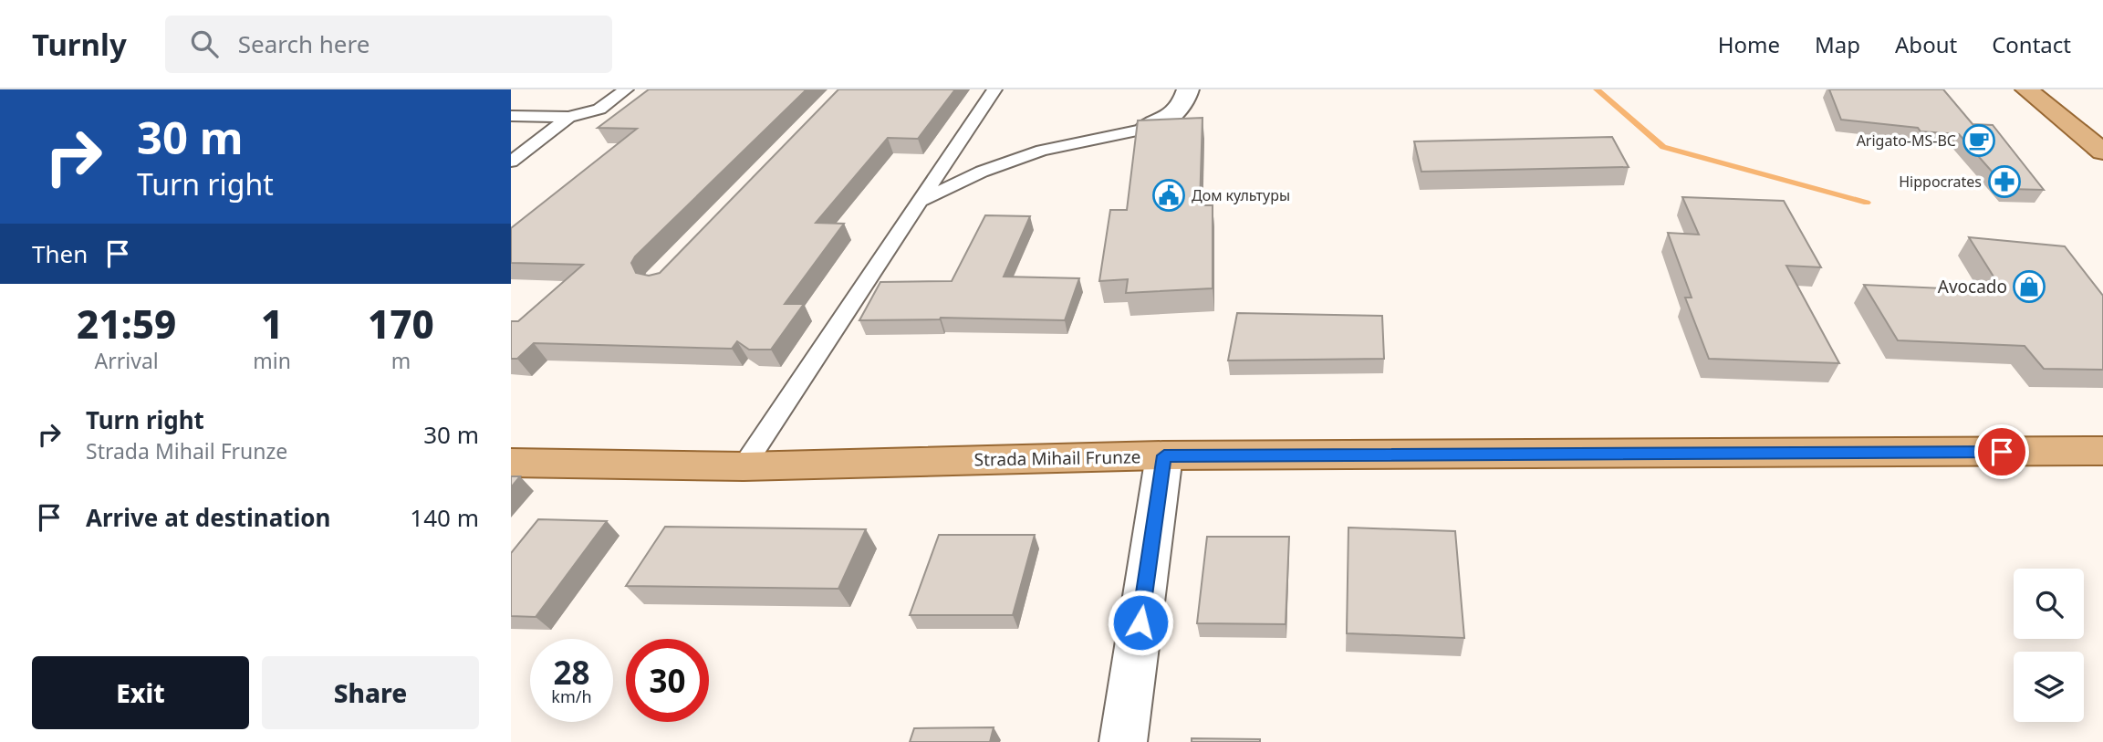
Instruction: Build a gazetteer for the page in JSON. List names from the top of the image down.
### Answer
{
  "streets": {
    "main road": ["Strada Mihail Frunze"]
  },
  "places": {
    "cafe": ["Arigato-MS-BC"],
    "pharmacy": ["Hippocrates"],
    "public building": ["Дом культуры"],
    "shop": ["Avocado"]
  },
  "page": {
    "header": "Turnly",
    "search": "Search here",
    "nav": [
      "Home",
      "Map",
      "About",
      "Contact"
    ],
    "turn": ["30 m", "Turn right"],
    "then": "Then",
    "eta": [
      "21:59",
      "Arrival",
      "1",
      "min",
      "170",
      "m"
    ],
    "list": [
      {
        "name": "Turn right",
        "note": "Strada Mihail Frunze",
        "value": "30 m"
      },
      {
        "name": "Arrive at destination",
        "value": "140 m"
      }
    ],
    "speed": "28 km/h",
    "limit": "30",
    "buttons": ["Exit", "Share"]
  }
}
